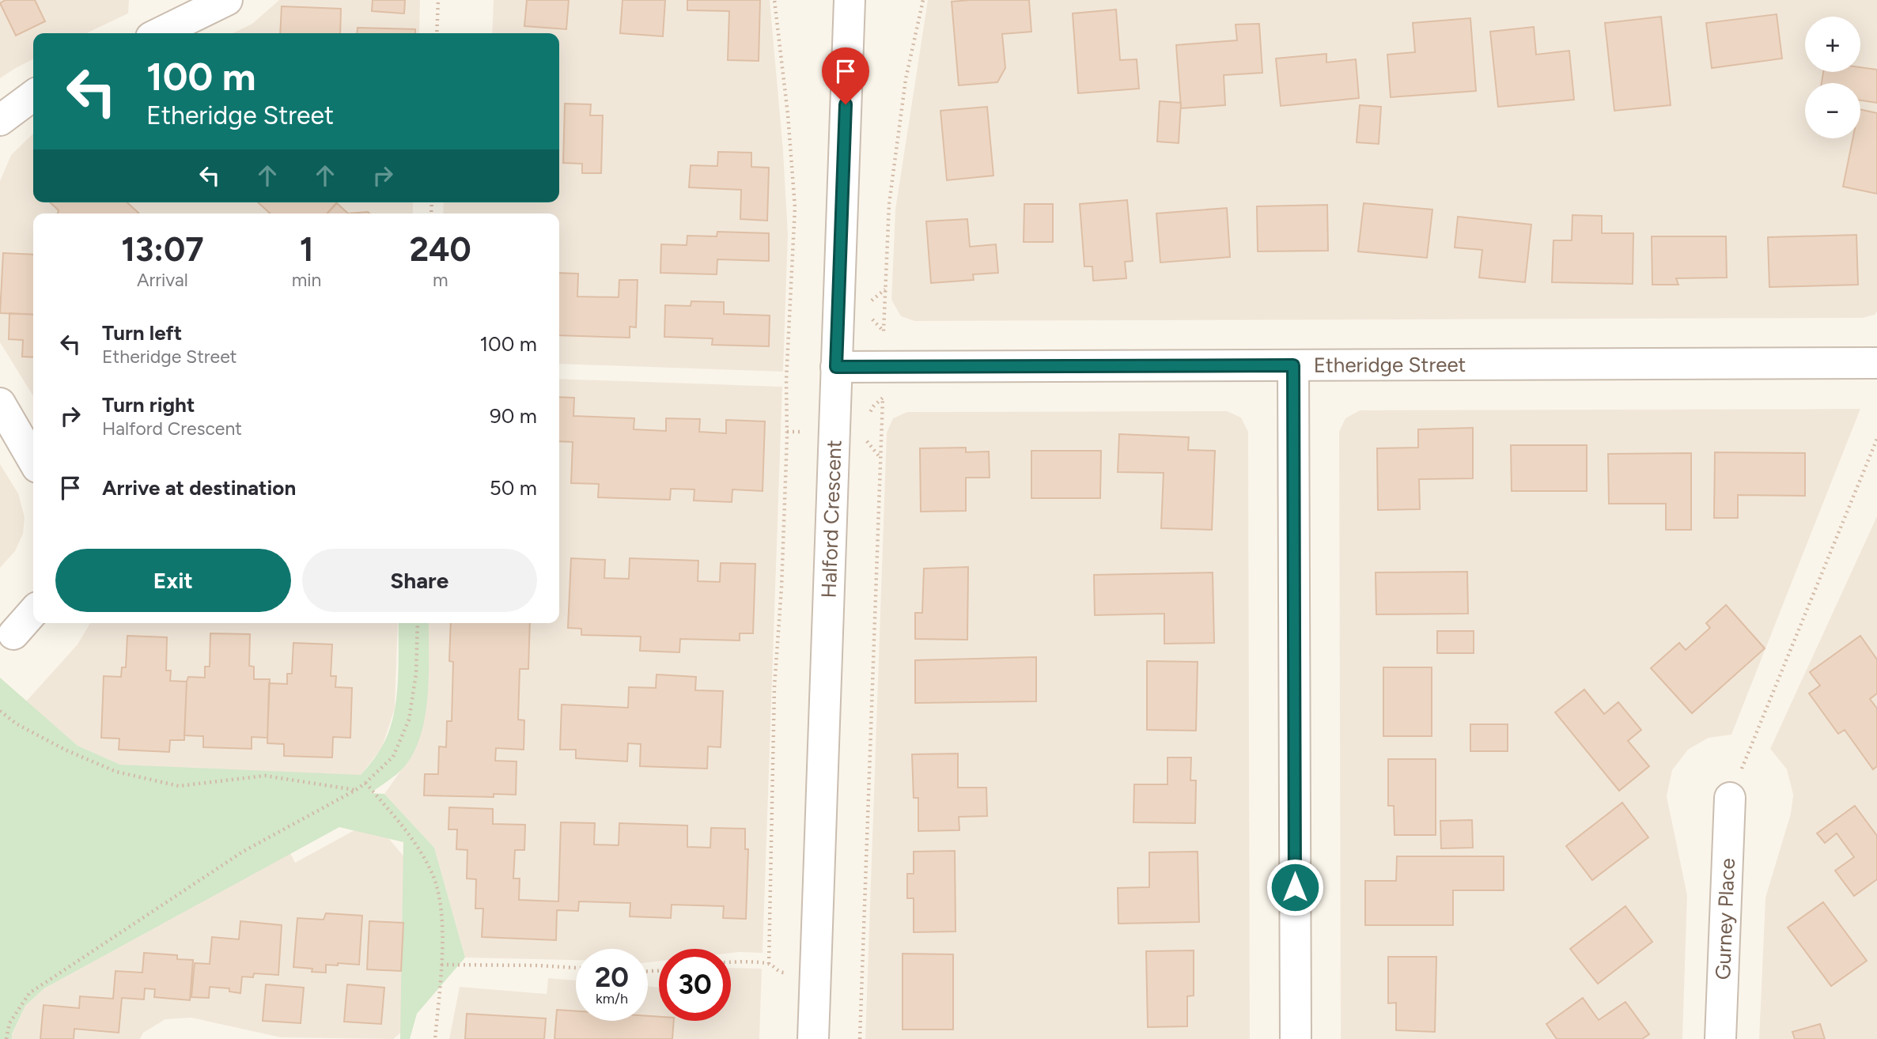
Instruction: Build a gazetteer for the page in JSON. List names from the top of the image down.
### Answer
{
  "streets": {
    "street": ["Etheridge Street", "Halford Crescent", "Gurney Place"]
  },
  "crossings": [
    ["Etheridge Street", "Halford Crescent"]
  ],
  "page": {
    "map_buttons": ["+", "−"],
    "turn": ["100 m", "Etheridge Street"],
    "eta": [
      "13:07",
      "Arrival",
      "1",
      "min",
      "240",
      "m"
    ],
    "list": [
      {
        "name": "Turn left",
        "note": "Etheridge Street",
        "value": "100 m"
      },
      {
        "name": "Turn right",
        "note": "Halford Crescent",
        "value": "90 m"
      },
      {
        "name": "Arrive at destination",
        "value": "50 m"
      }
    ],
    "buttons": ["Exit", "Share"],
    "speed": "20 km/h",
    "limit": "30"
  }
}
